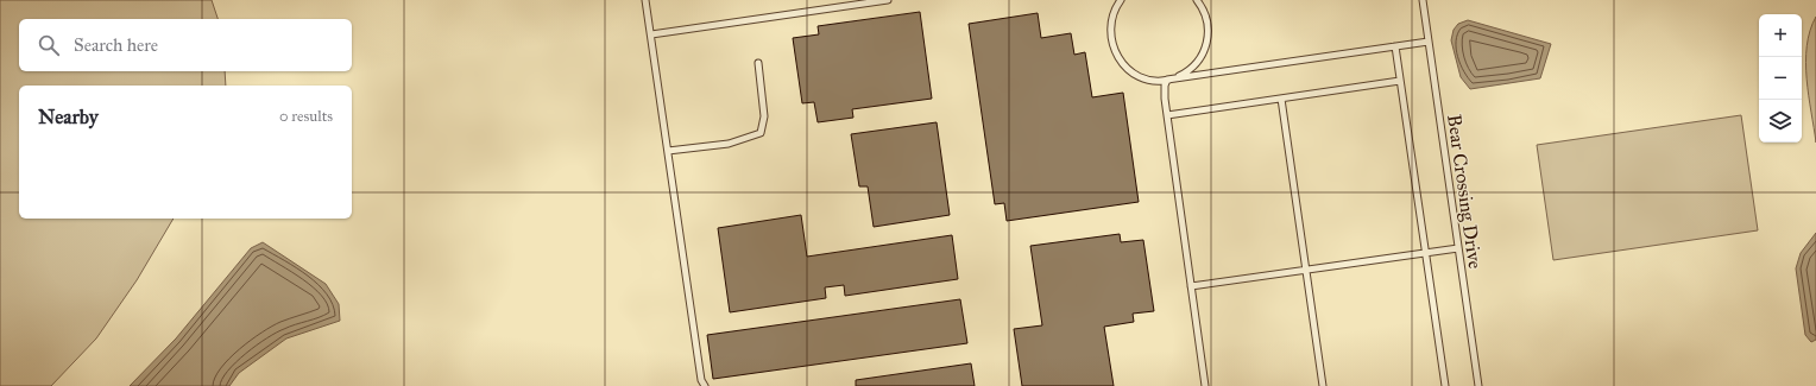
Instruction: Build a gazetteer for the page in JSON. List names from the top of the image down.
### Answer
{
  "streets": {
    "lane": ["Bear Crossing Drive"]
  },
  "page": {
    "map_buttons": ["+", "−"],
    "search": "Search here",
    "heading": ["Nearby", "0 results"]
  }
}
